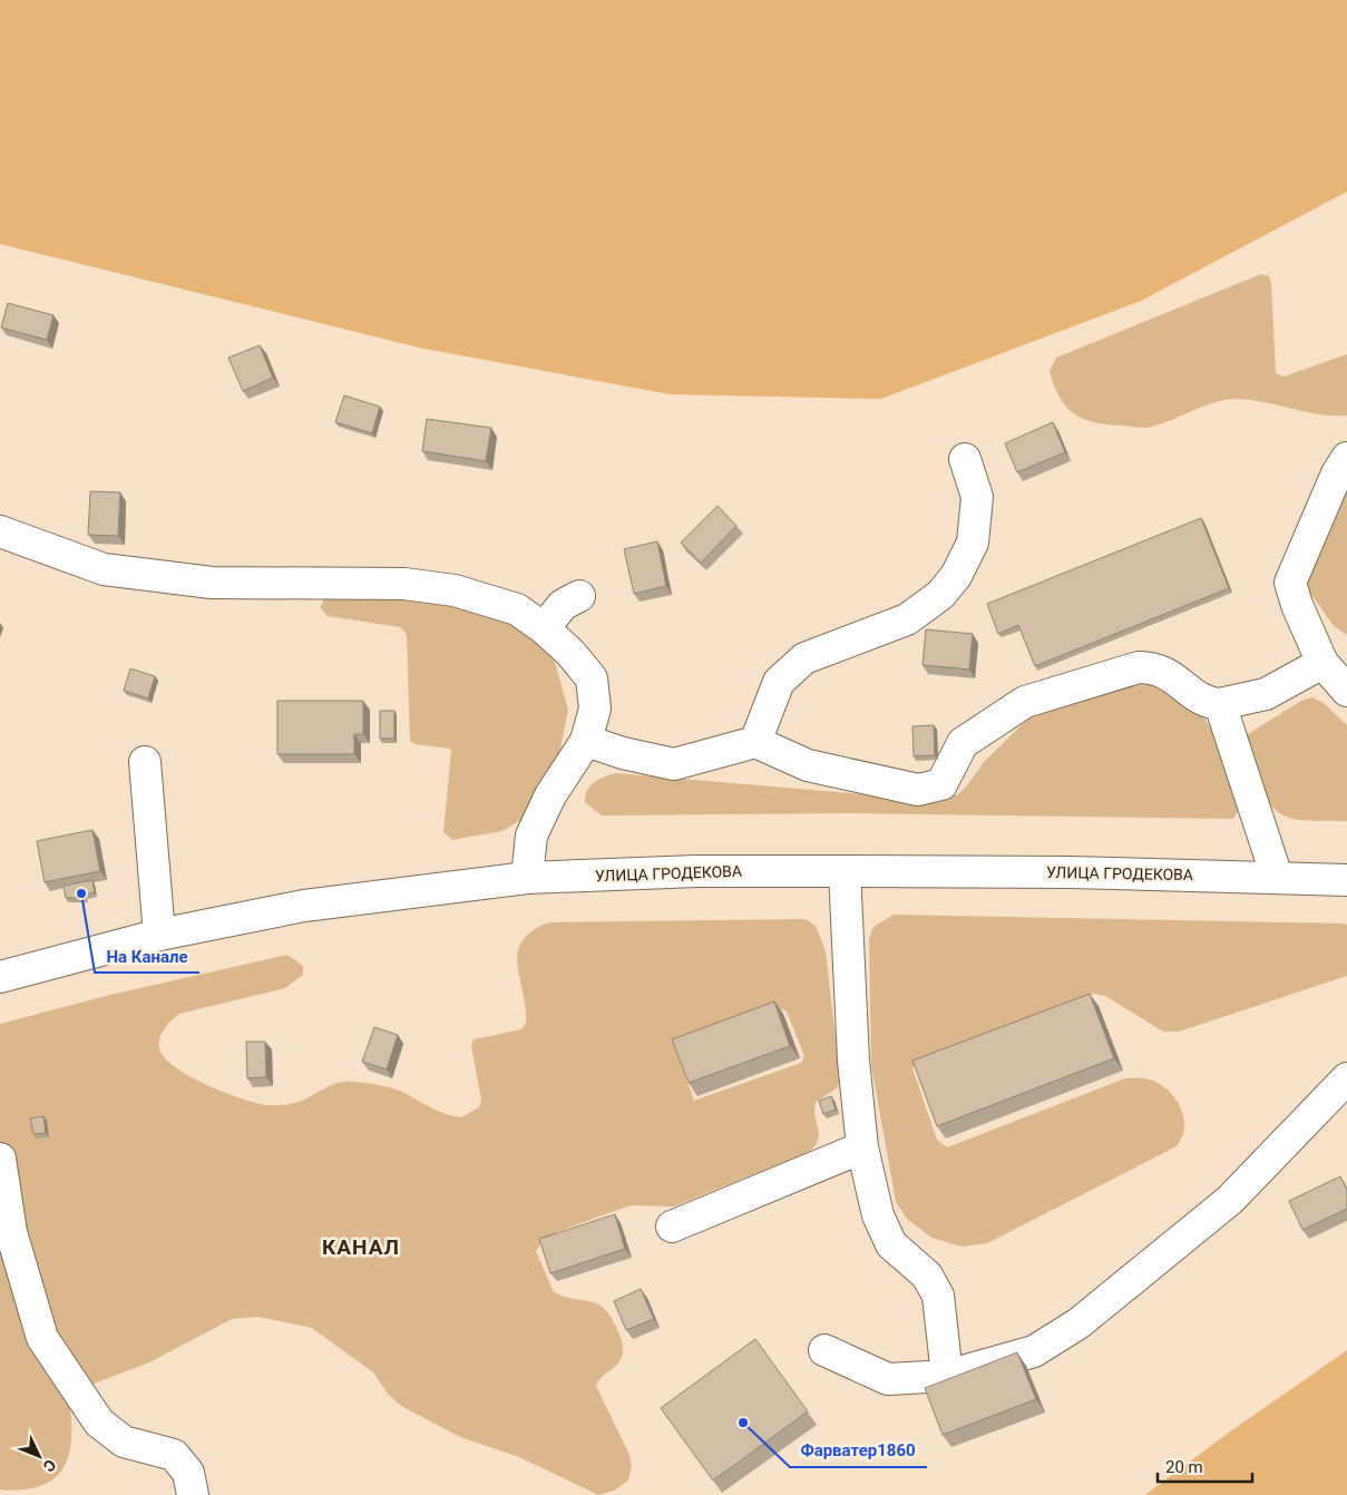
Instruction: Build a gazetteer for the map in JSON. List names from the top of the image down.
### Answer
{
  "streets": {
    "main road": ["УЛИЦА ГРОДЕКОВА"]
  },
  "districts": ["КАНАЛ"],
  "places": ["На Канале", "Фарватер1860"],
  "scale_bar": "20 m",
  "north": "bottom right"
}
